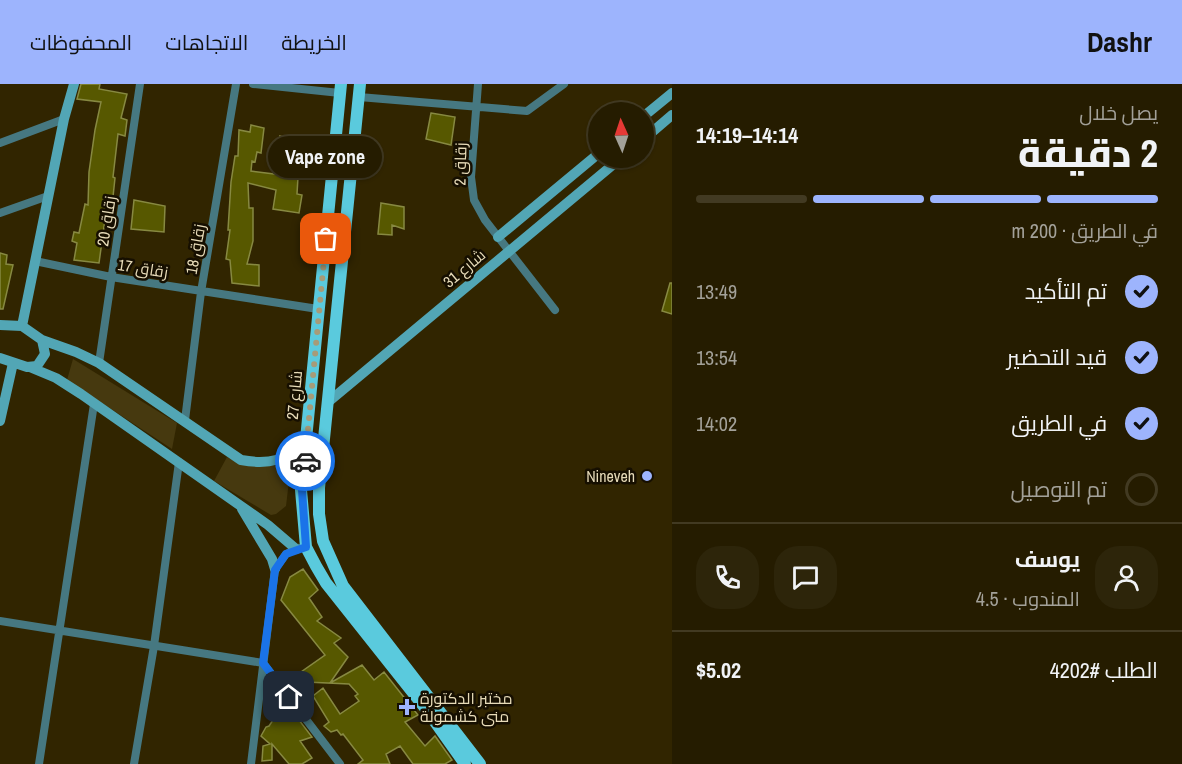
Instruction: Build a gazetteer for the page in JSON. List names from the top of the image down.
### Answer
{
  "streets": {
    "main road": ["شارع 27"],
    "street": [
      "زقاق 2",
      "زقاق 20",
      "زقاق 18",
      "زقاق 17",
      "شارع 31"
    ]
  },
  "crossings": [
    ["زقاق 2", "شارع 31"],
    ["زقاق 20", "زقاق 17"],
    ["زقاق 18", "زقاق 17"],
    ["زقاق 17", "شارع 27"],
    ["شارع 31", "شارع 27"]
  ],
  "places": {
    "other": ["Vape zone", "Nineveh"],
    "health": ["مختبر الدكتورة منى كشمولة"]
  },
  "north": "top",
  "page": {
    "header": "Dashr",
    "nav": ["الخريطة", "الاتجاهات", "المحفوظات"],
    "heading": ["2 دقيقة", "يصل خلال", "14:14–14:19"],
    "panel": [
      "يوسف",
      "المندوب · 4.5",
      "الطلب #4202",
      "$5.02"
    ],
    "bubble": "Vape zone",
    "bar": "في الطريق · 200 m",
    "list": [
      ["تم التأكيد", "13:49"],
      ["قيد التحضير", "13:54"],
      ["في الطريق", "14:02"],
      "تم التوصيل"
    ]
  }
}
